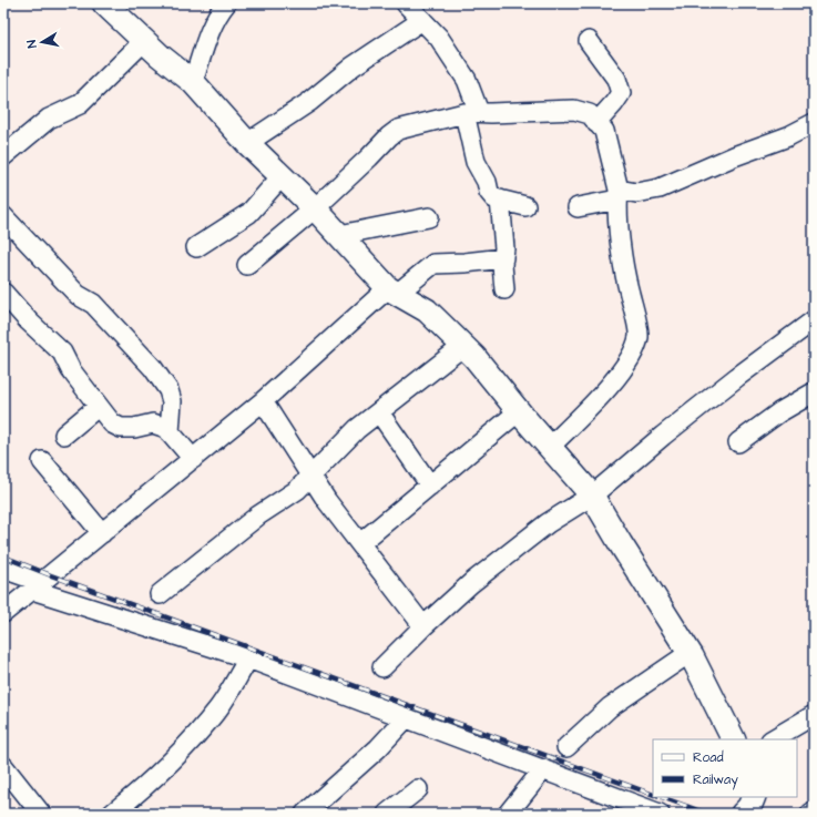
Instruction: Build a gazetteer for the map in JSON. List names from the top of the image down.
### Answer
{
  "legend": ["Road", "Railway"],
  "north": "left"
}
